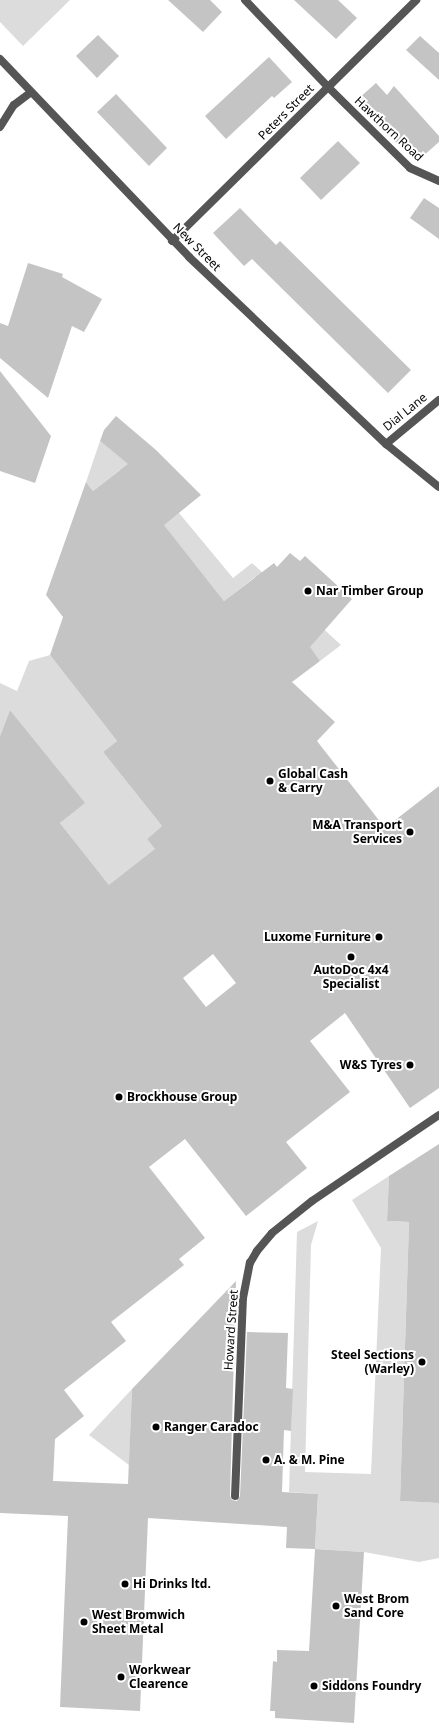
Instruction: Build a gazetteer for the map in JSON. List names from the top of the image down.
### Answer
{
  "streets": {
    "street": [
      "Peters Street",
      "Hawthorn Road",
      "New Street",
      "Dial Lane",
      "Howard Street"
    ]
  },
  "crossings": [
    ["Peters Street", "Hawthorn Road"],
    ["Peters Street", "New Street"],
    ["New Street", "Dial Lane"]
  ],
  "places": [
    "Nar Timber Group",
    "Global Cash & Carry",
    "M&A Transport Services",
    "Luxome Furniture",
    "AutoDoc 4x4 Specialist",
    "W&S Tyres",
    "Brockhouse Group",
    "Steel Sections (Warley)",
    "Ranger Caradoc",
    "A. & M. Pine",
    "Hi Drinks ltd.",
    "West Brom Sand Core",
    "West Bromwich Sheet Metal",
    "Workwear Clearence",
    "Siddons Foundry"
  ]
}
